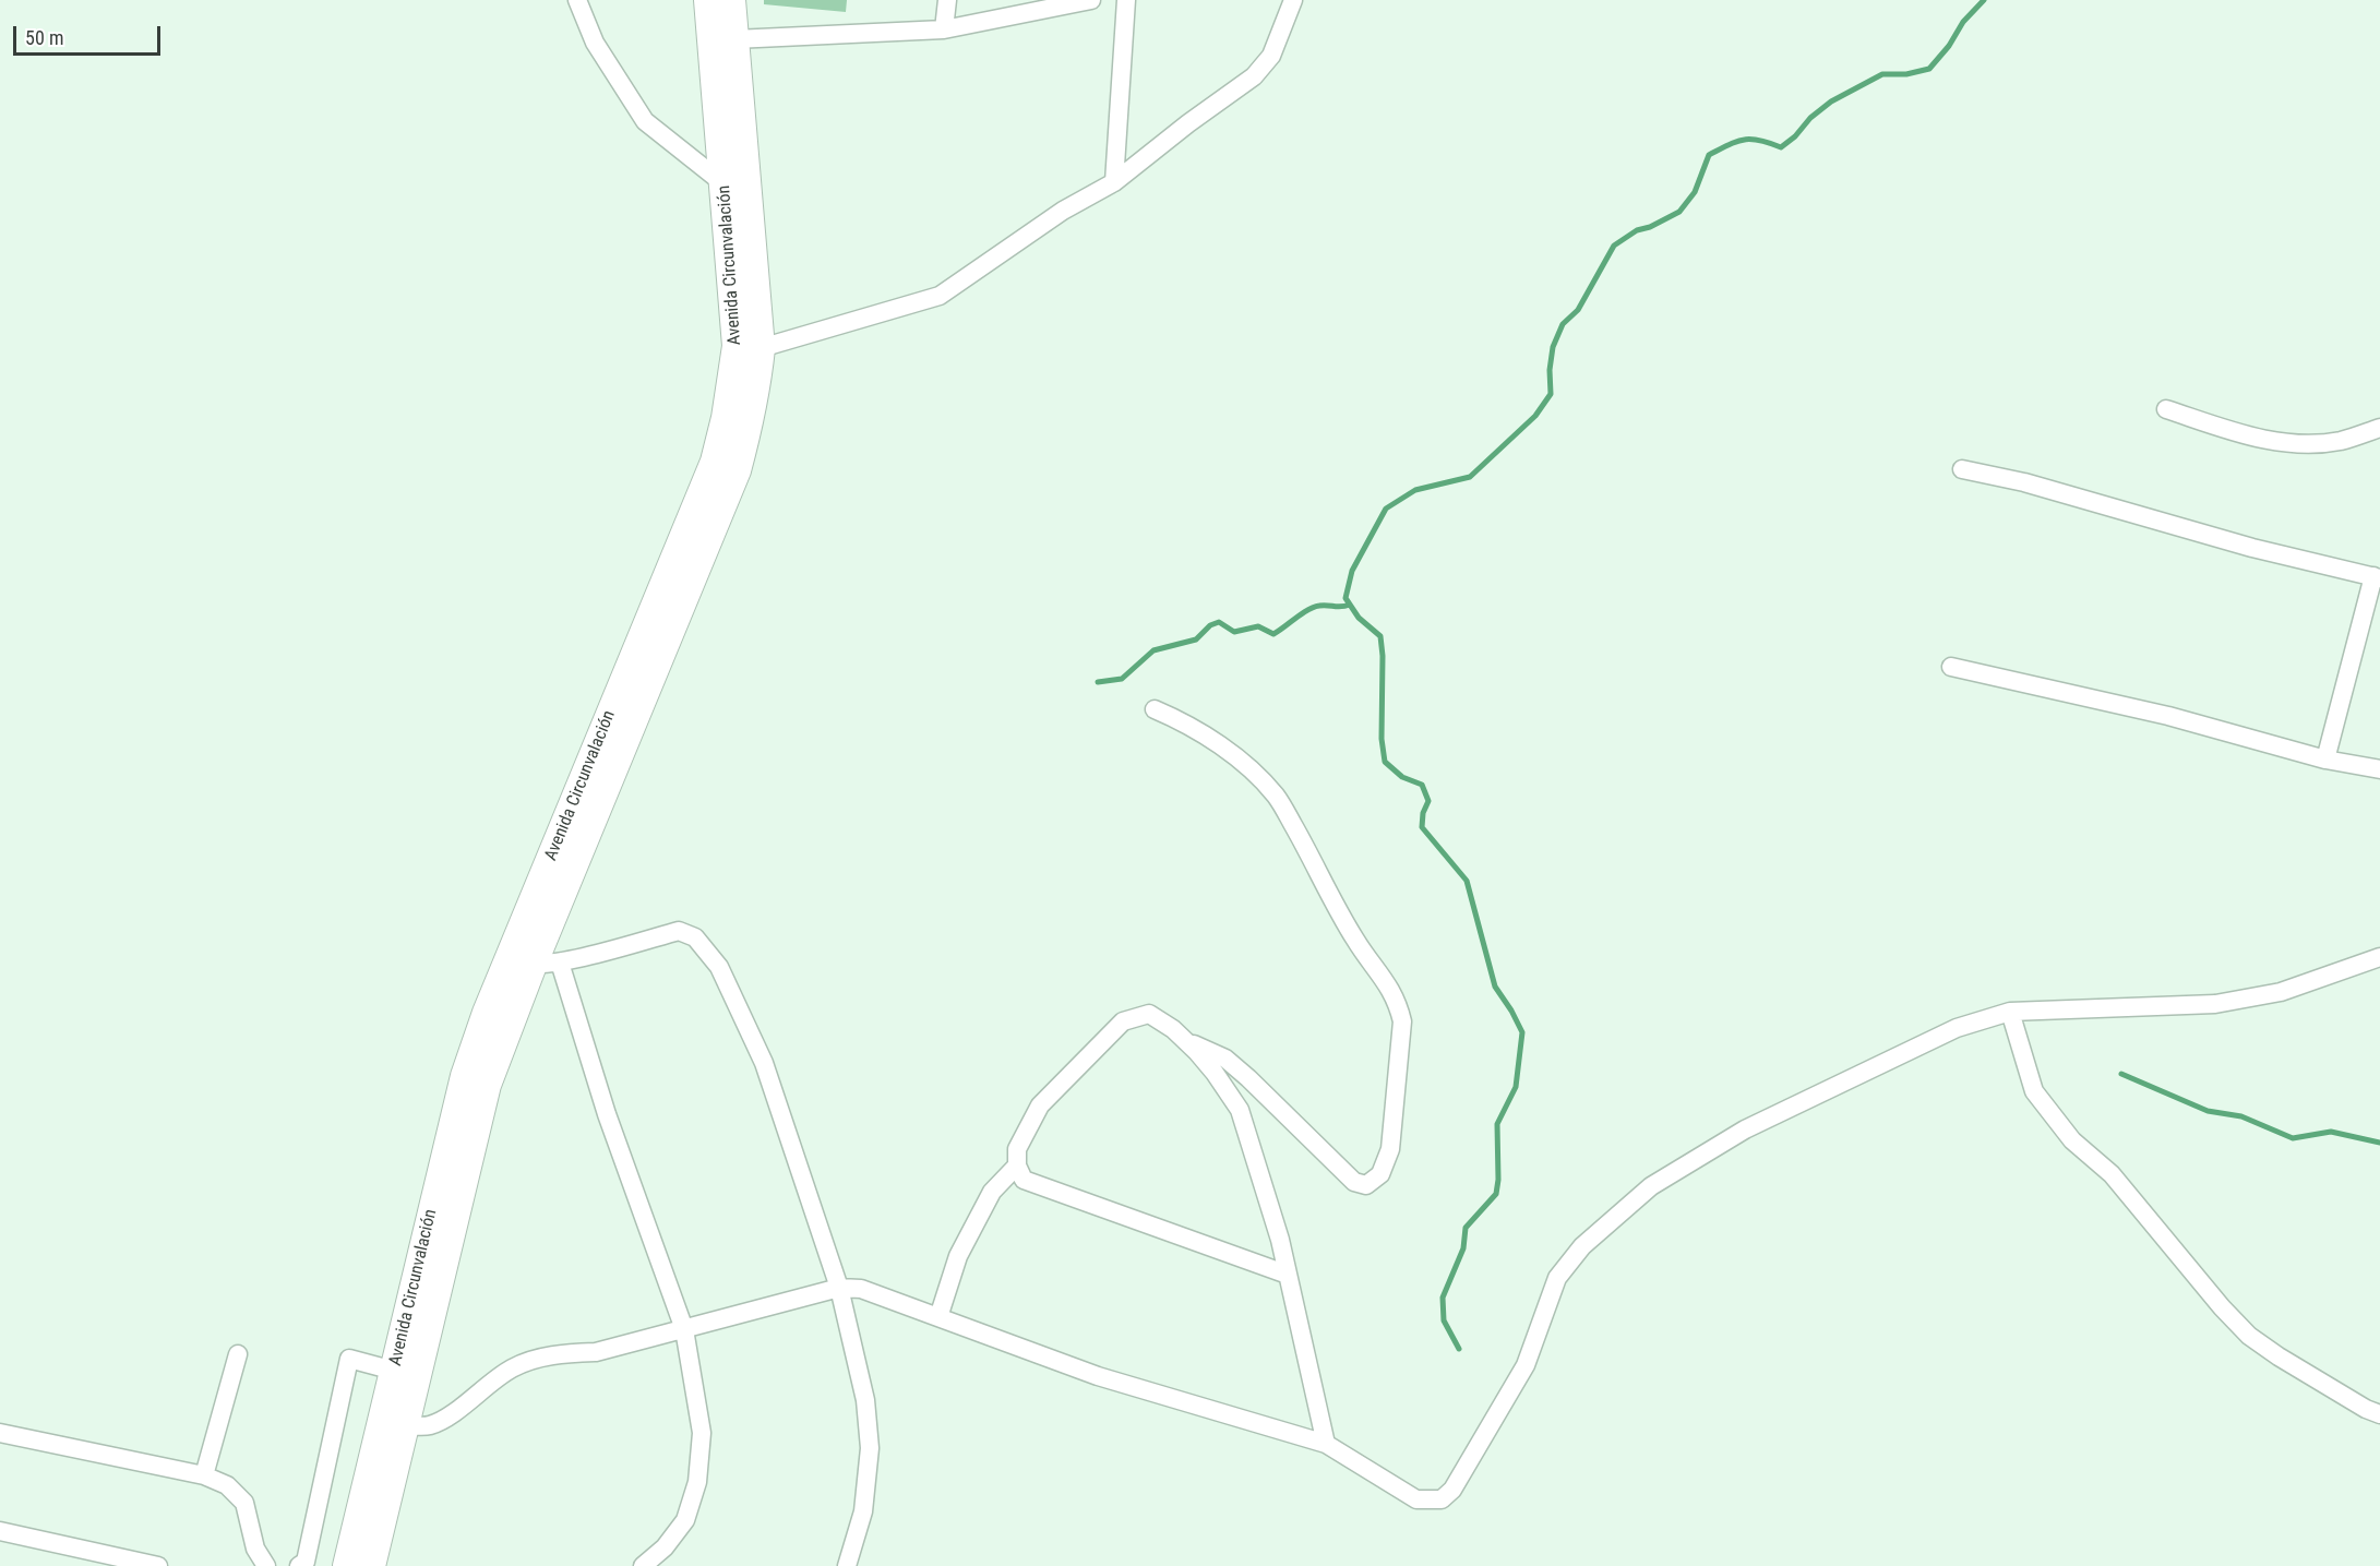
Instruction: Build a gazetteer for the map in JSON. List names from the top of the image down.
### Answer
{
  "streets": {
    "main road": ["Avenida Circunvalación"]
  },
  "scale_bar": "50 m"
}
